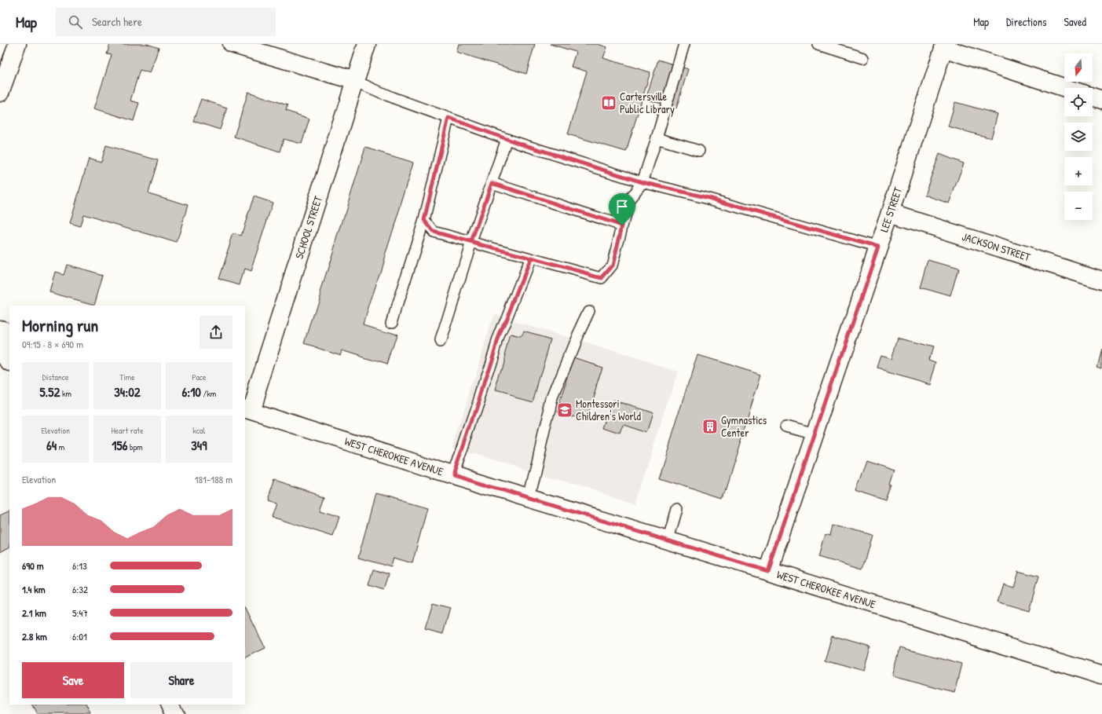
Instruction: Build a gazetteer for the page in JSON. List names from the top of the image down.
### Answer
{
  "streets": {
    "street": [
      "LEE STREET",
      "SCHOOL STREET",
      "JACKSON STREET",
      "WEST CHEROKEE AVENUE"
    ]
  },
  "crossings": [
    ["LEE STREET", "JACKSON STREET"],
    ["LEE STREET", "WEST CHEROKEE AVENUE"],
    ["SCHOOL STREET", "WEST CHEROKEE AVENUE"]
  ],
  "places": {
    "library": ["Cartersville Public Library"],
    "school or university": ["Montessori Children's World"],
    "building": ["Gymnastics Center"]
  },
  "north": "bottom",
  "page": {
    "header": "Map",
    "search": "Search here",
    "nav": ["Map", "Directions", "Saved"],
    "map_buttons": ["+", "−"],
    "heading": ["Morning run", "09:15 · 8 × 690 m"],
    "stats": [
      ["Distance", "5.52 km"],
      ["Time", "34:02"],
      ["Pace", "6:10 /km"],
      ["Elevation", "64 m"],
      ["Heart rate", "156 bpm"],
      ["kcal", "349"]
    ],
    "chart": ["Elevation", "181–188 m"],
    "list": [
      {
        "name": "690 m",
        "note": "6:13"
      },
      {
        "name": "1.4 km",
        "note": "6:32"
      },
      {
        "name": "2.1 km",
        "note": "5:47"
      },
      {
        "name": "2.8 km",
        "note": "6:01"
      }
    ],
    "buttons": ["Save", "Share"]
  }
}
